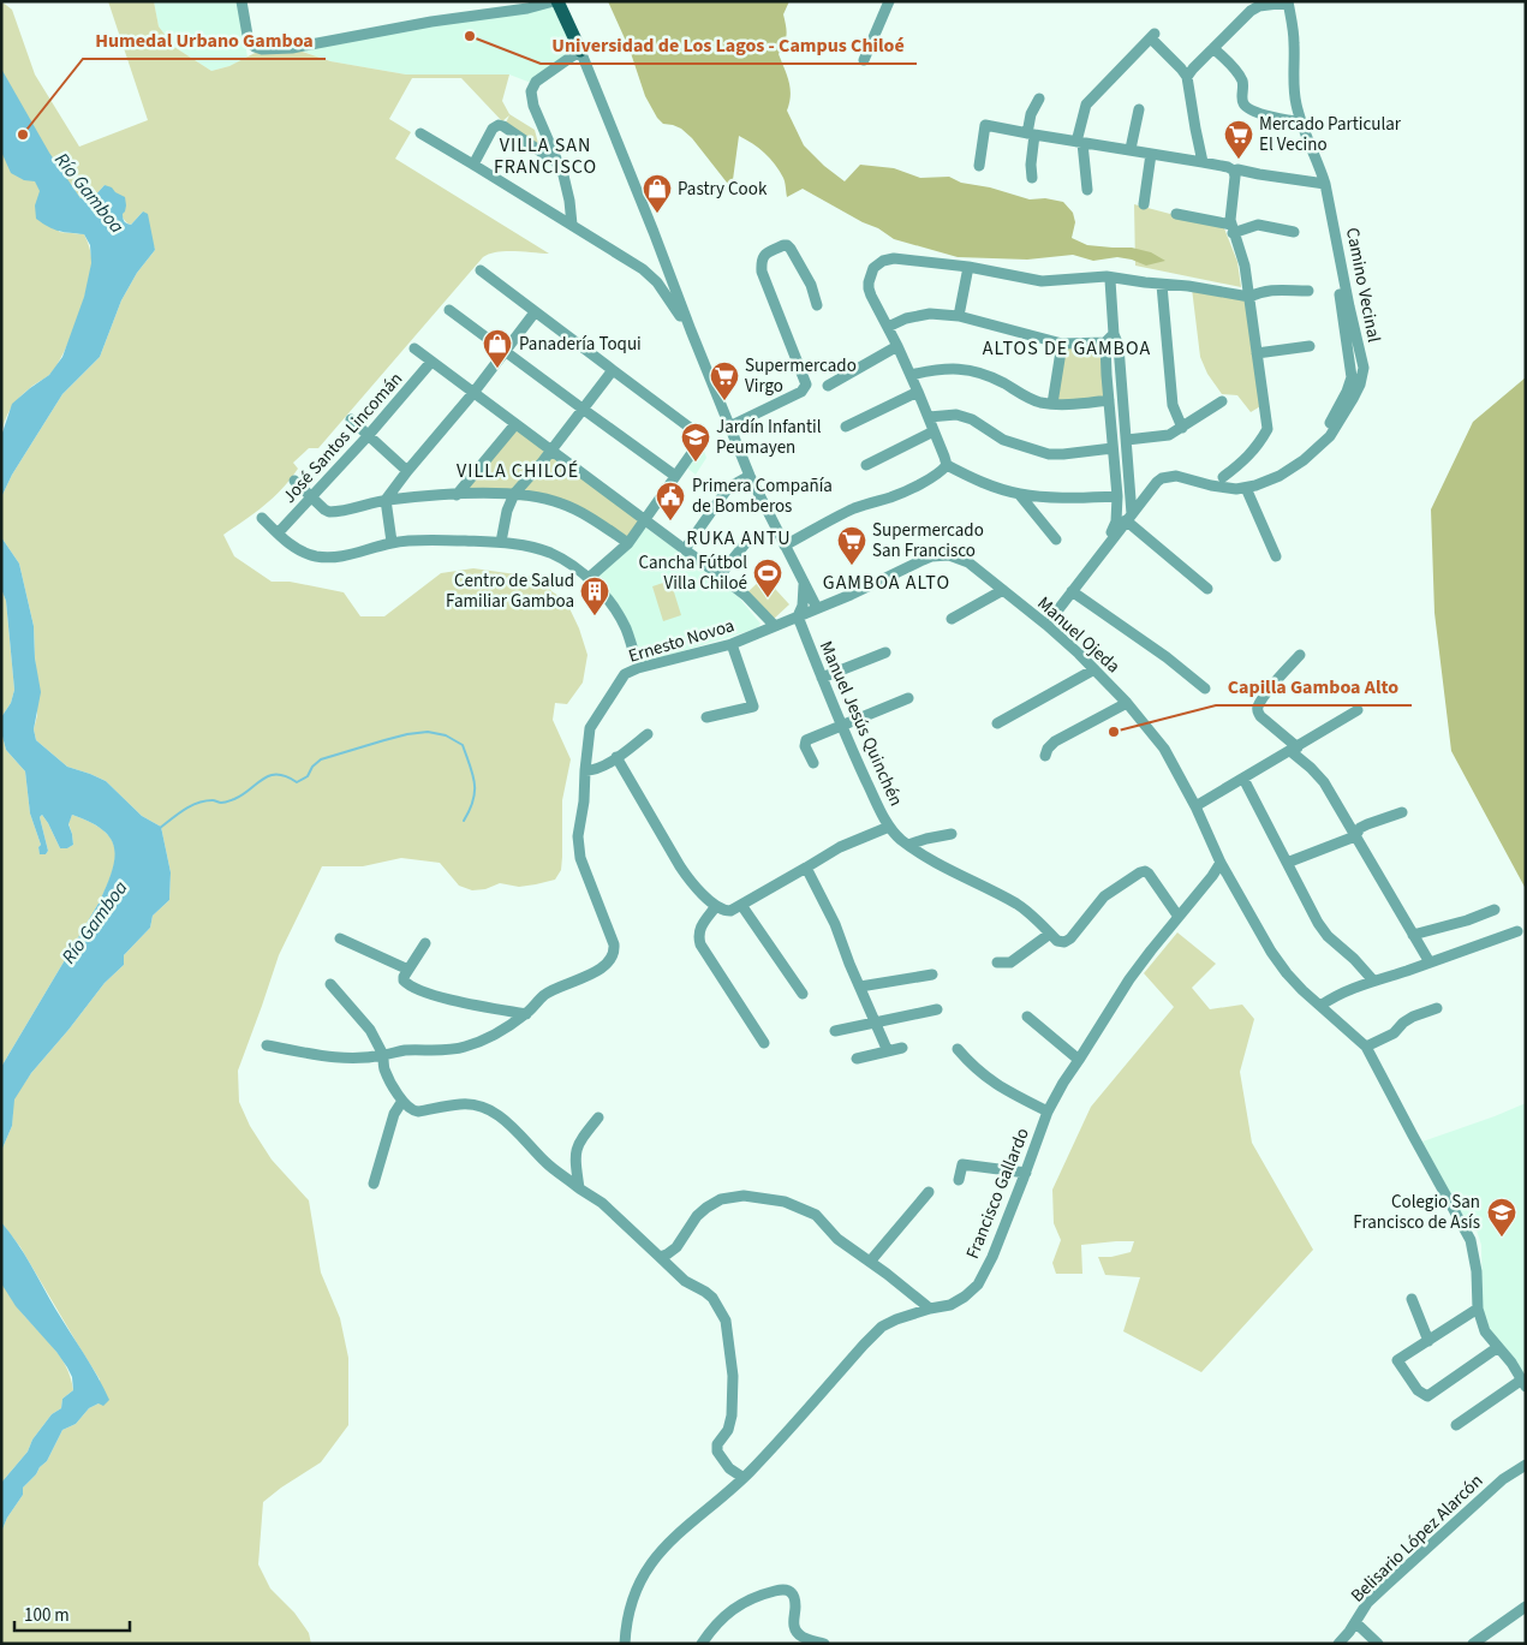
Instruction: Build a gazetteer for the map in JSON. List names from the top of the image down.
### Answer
{
  "streets": {
    "street": [
      "Camino Vecinal",
      "José Santos Lincomán",
      "Manuel Ojeda",
      "Ernesto Novoa",
      "Manuel Jesús Quinchén",
      "Francisco Gallardo",
      "Belisario López Alarcón"
    ]
  },
  "crossings": [
    ["Manuel Ojeda", "Ernesto Novoa"],
    ["Manuel Ojeda", "Francisco Gallardo"],
    ["Ernesto Novoa", "Manuel Jesús Quinchén"]
  ],
  "districts": [
    "VILLA SAN FRANCISCO",
    "ALTOS DE GAMBOA",
    "VILLA CHILOÉ",
    "RUKA ANTU",
    "GAMBOA ALTO"
  ],
  "water": ["Río Gamboa"],
  "places": {
    "other": ["Universidad de Los Lagos - Campus Chiloé", "Humedal Urbano Gamboa", "Capilla Gamboa Alto"],
    "supermarket": ["Mercado Particular El Vecino", "Supermercado Virgo", "Supermercado San Francisco"],
    "shop": ["Pastry Cook", "Panadería Toqui"],
    "school or university": ["Jardín Infantil Peumayen", "Colegio San Francisco de Asís"],
    "public building": ["Primera Compañía de Bomberos"],
    "sports": ["Cancha Fútbol Villa Chiloé"],
    "building": ["Centro de Salud Familiar Gamboa"]
  },
  "scale_bar": "100 m"
}
